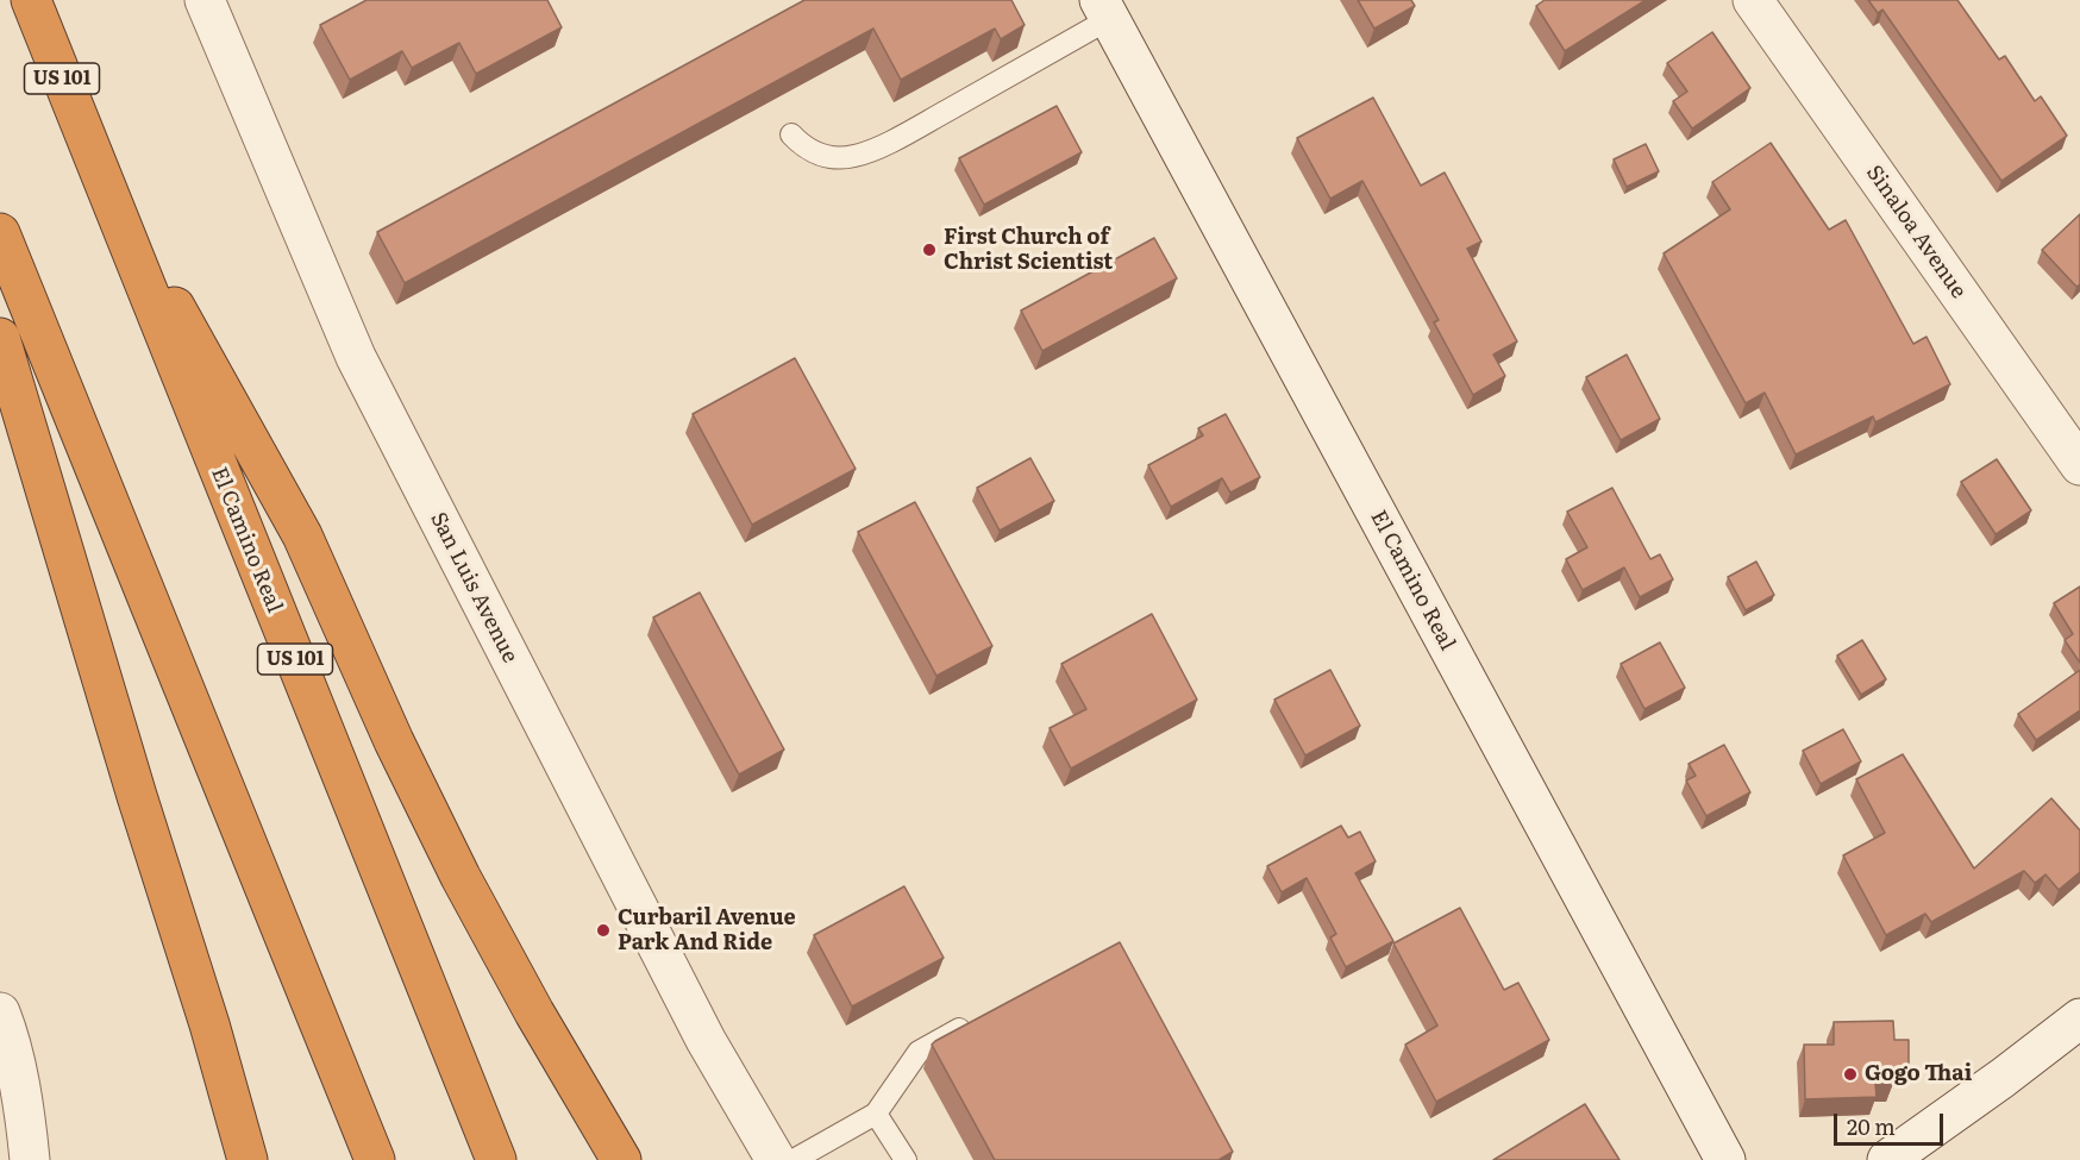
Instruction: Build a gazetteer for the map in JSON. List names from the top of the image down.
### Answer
{
  "streets": {
    "highway": ["US 101", "El Camino Real"],
    "street": ["Sinaloa Avenue", "San Luis Avenue"]
  },
  "places": ["First Church of Christ Scientist", "Curbaril Avenue Park And Ride", "Gogo Thai"],
  "scale_bar": "20 m"
}
